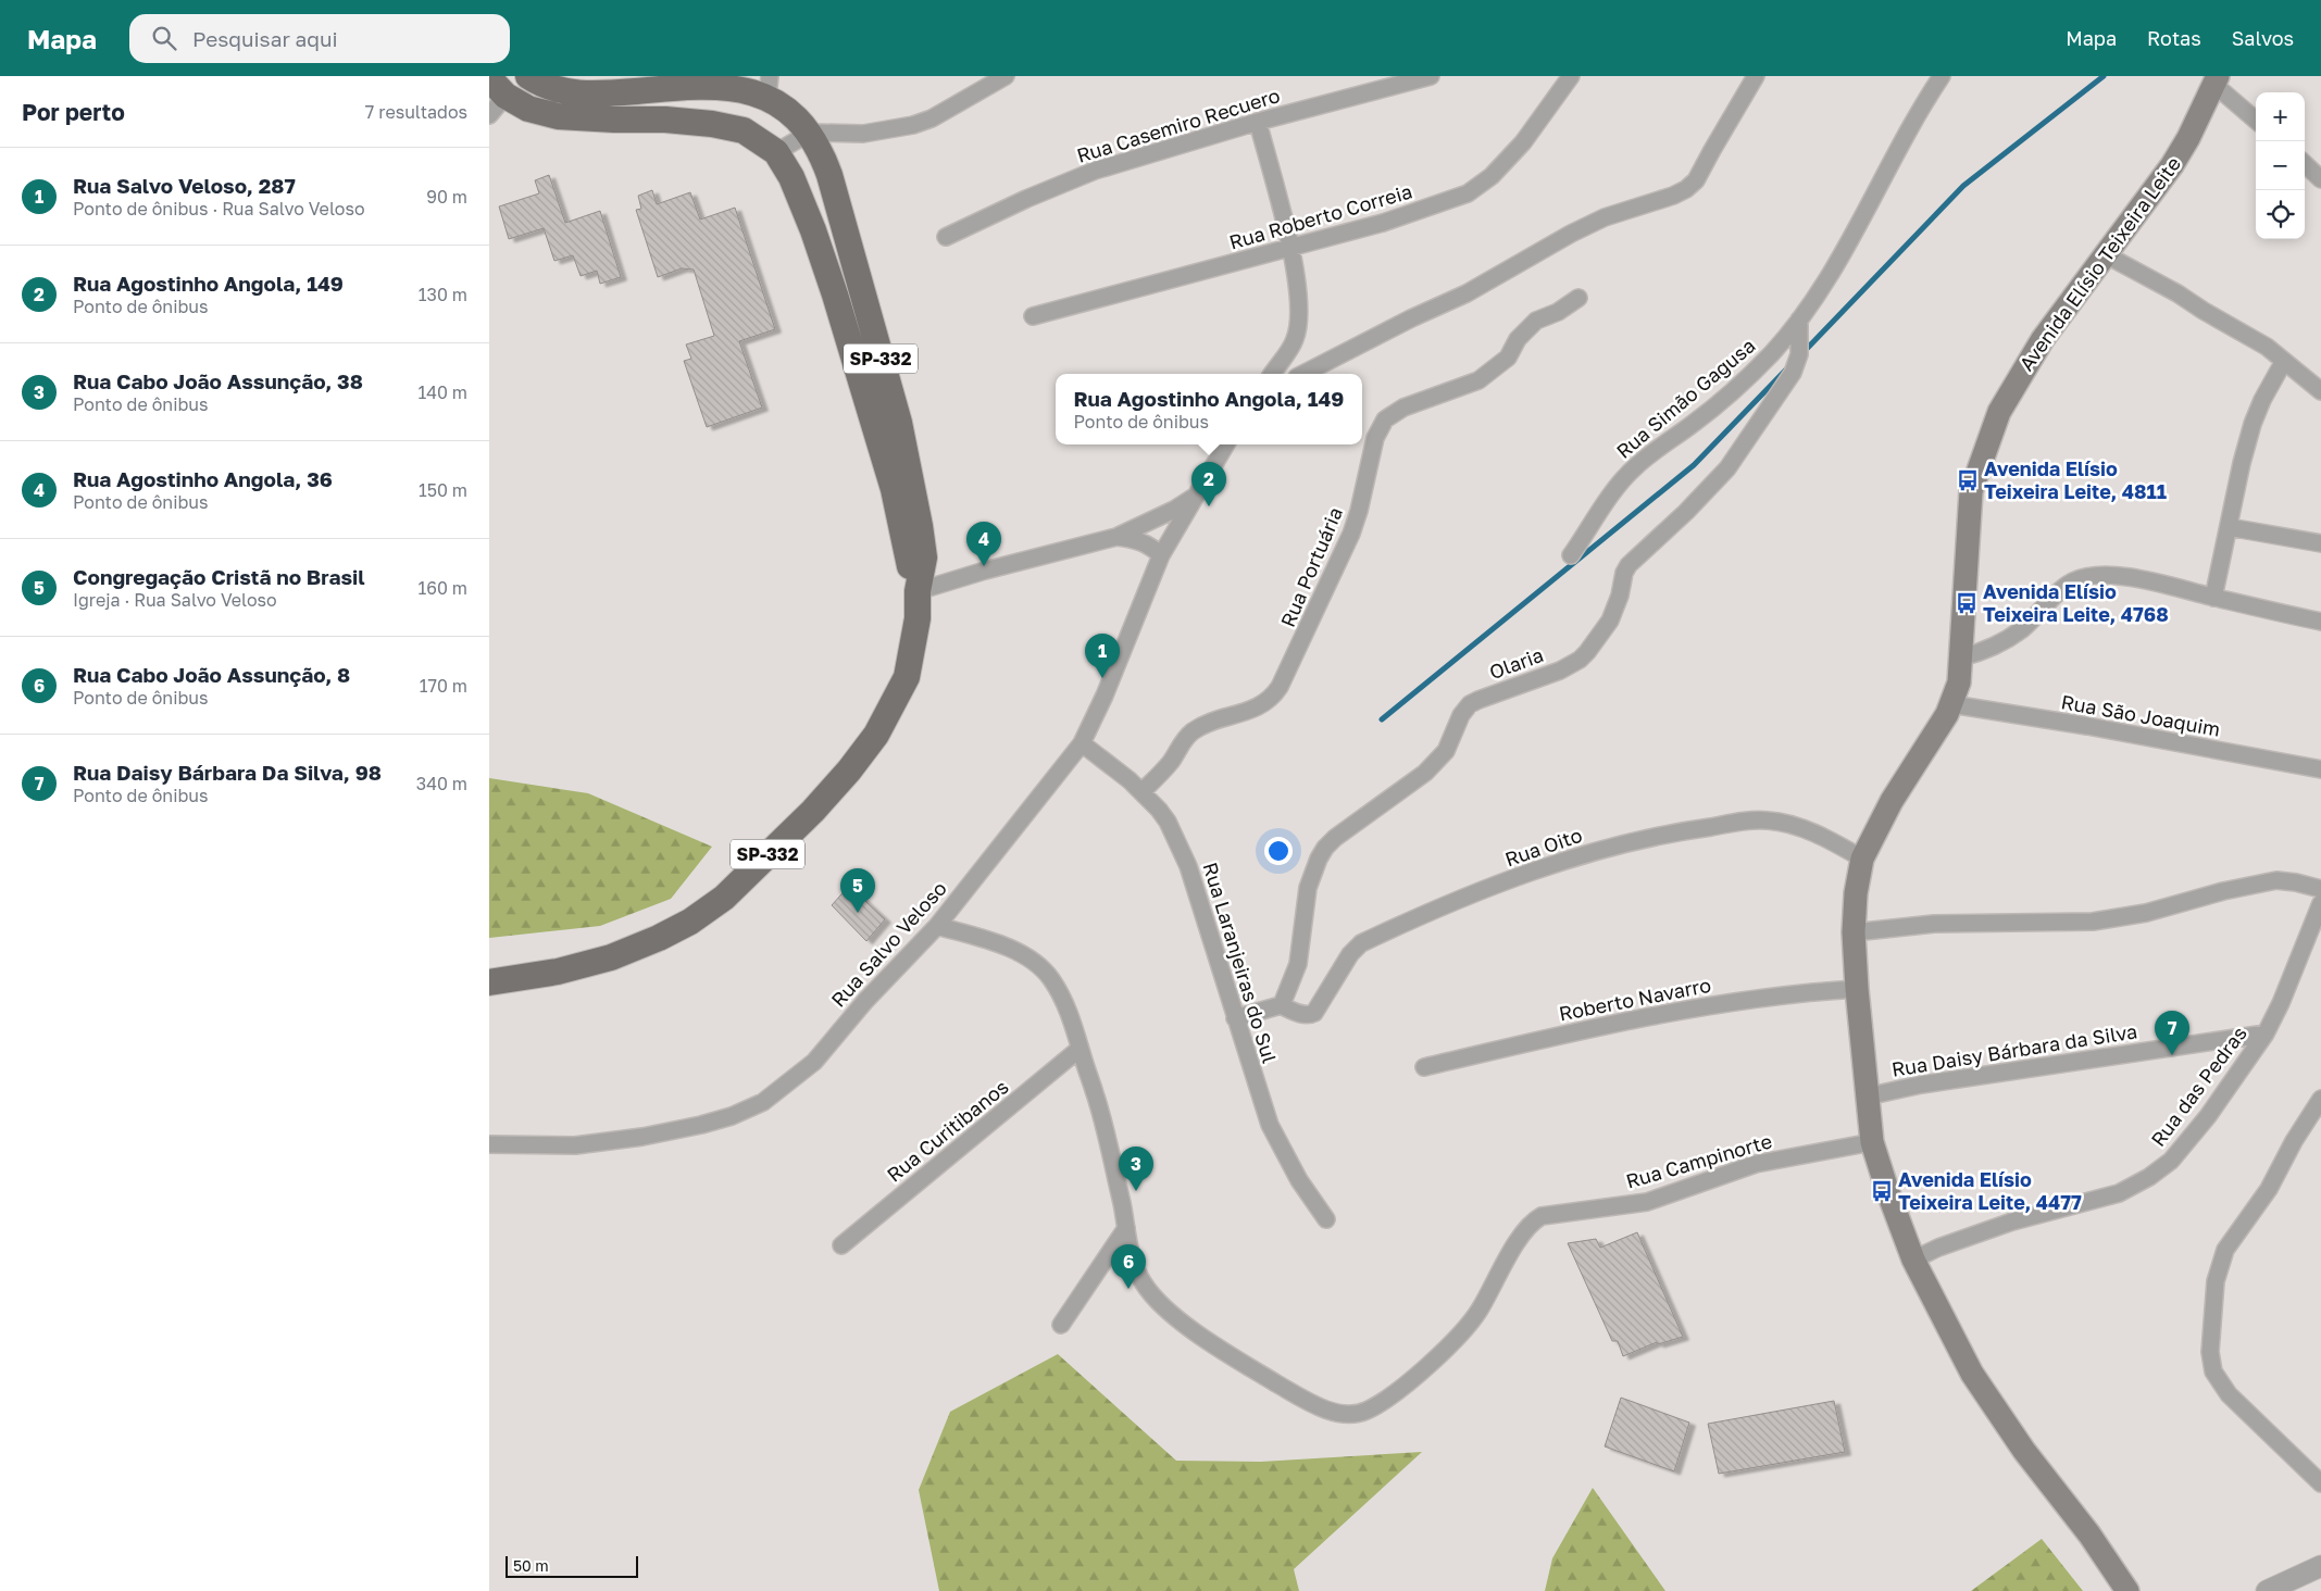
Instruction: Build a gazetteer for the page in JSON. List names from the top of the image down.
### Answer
{
  "streets": {
    "main road": ["Avenida Elísio Teixeira Leite", "SP-332"],
    "street": [
      "Rua Casemiro Recuero",
      "Rua Roberto Correia",
      "Rua Simão Gagusa",
      "Rua Portuária",
      "Olaria",
      "Rua São Joaquim",
      "Rua Oito",
      "Rua Salvo Veloso",
      "Rua Laranjeiras do Sul",
      "Roberto Navarro",
      "Rua Daisy Bárbara da Silva",
      "Rua das Pedras",
      "Rua Curitibanos",
      "Rua Campinorte"
    ]
  },
  "crossings": [
    ["Avenida Elísio Teixeira Leite", "Rua São Joaquim"],
    ["Avenida Elísio Teixeira Leite", "Rua Oito"],
    ["Avenida Elísio Teixeira Leite", "Roberto Navarro"],
    ["Avenida Elísio Teixeira Leite", "Rua Daisy Bárbara da Silva"],
    ["Avenida Elísio Teixeira Leite", "Rua das Pedras"],
    ["Avenida Elísio Teixeira Leite", "Rua Campinorte"],
    ["Rua Simão Gagusa", "Olaria"],
    ["Rua Portuária", "Rua Laranjeiras do Sul"],
    ["Olaria", "Rua Oito"],
    ["Rua Salvo Veloso", "Rua Laranjeiras do Sul"],
    ["Rua Daisy Bárbara da Silva", "Rua das Pedras"]
  ],
  "places": {
    "bus stop": ["Avenida Elísio Teixeira Leite, 4811", "Avenida Elísio Teixeira Leite, 4768", "Avenida Elísio Teixeira Leite, 4477"]
  },
  "scale_bar": "50 m",
  "page": {
    "header": "Mapa",
    "search": "Pesquisar aqui",
    "nav": ["Mapa", "Rotas", "Salvos"],
    "heading": ["Por perto", "7 resultados"],
    "map_buttons": ["+", "−"],
    "list": [
      {
        "mark": "1",
        "name": "Rua Salvo Veloso, 287",
        "note": "Ponto de ônibus · Rua Salvo Veloso",
        "value": "90 m"
      },
      {
        "mark": "2",
        "name": "Rua Agostinho Angola, 149",
        "note": "Ponto de ônibus",
        "value": "130 m"
      },
      {
        "mark": "3",
        "name": "Rua Cabo João Assunção, 38",
        "note": "Ponto de ônibus",
        "value": "140 m"
      },
      {
        "mark": "4",
        "name": "Rua Agostinho Angola, 36",
        "note": "Ponto de ônibus",
        "value": "150 m"
      },
      {
        "mark": "5",
        "name": "Congregação Cristã no Brasil",
        "note": "Igreja · Rua Salvo Veloso",
        "value": "160 m"
      },
      {
        "mark": "6",
        "name": "Rua Cabo João Assunção, 8",
        "note": "Ponto de ônibus",
        "value": "170 m"
      },
      {
        "mark": "7",
        "name": "Rua Daisy Bárbara Da Silva, 98",
        "note": "Ponto de ônibus",
        "value": "340 m"
      }
    ],
    "popup": ["Rua Agostinho Angola, 149", "Ponto de ônibus"],
    "pins": [
      "2",
      "4",
      "1",
      "5",
      "7",
      "3",
      "6"
    ],
    "scale": "50 m"
  }
}
